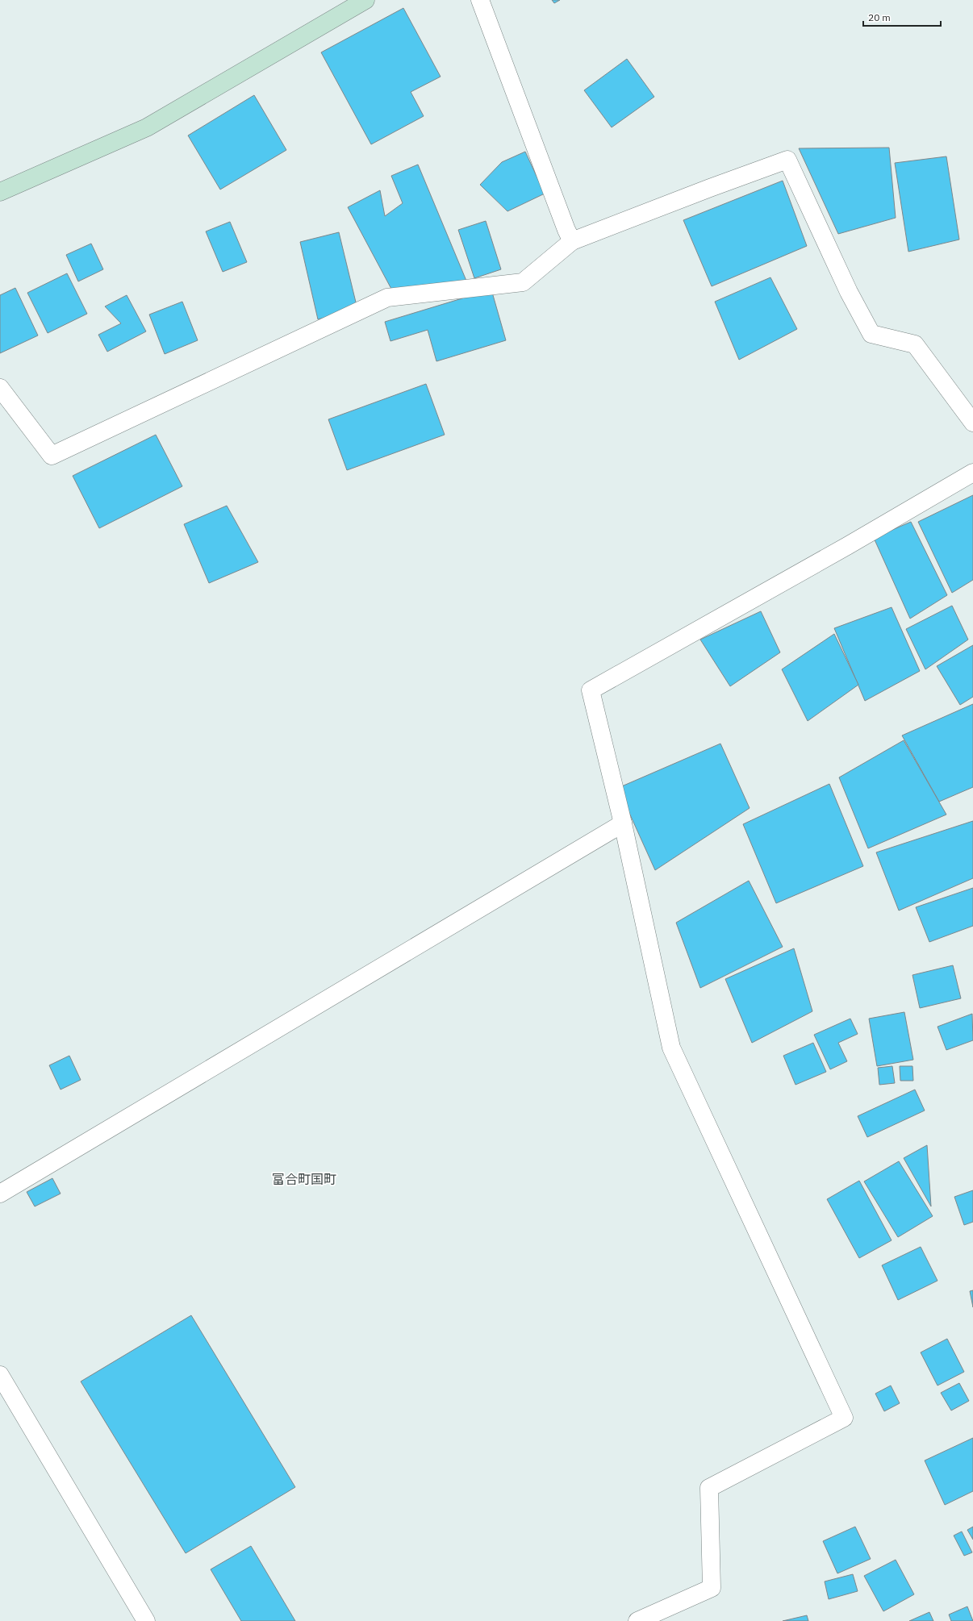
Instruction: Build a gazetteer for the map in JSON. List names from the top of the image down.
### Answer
{
  "districts": ["富合町国町"],
  "scale_bar": "20 m"
}
